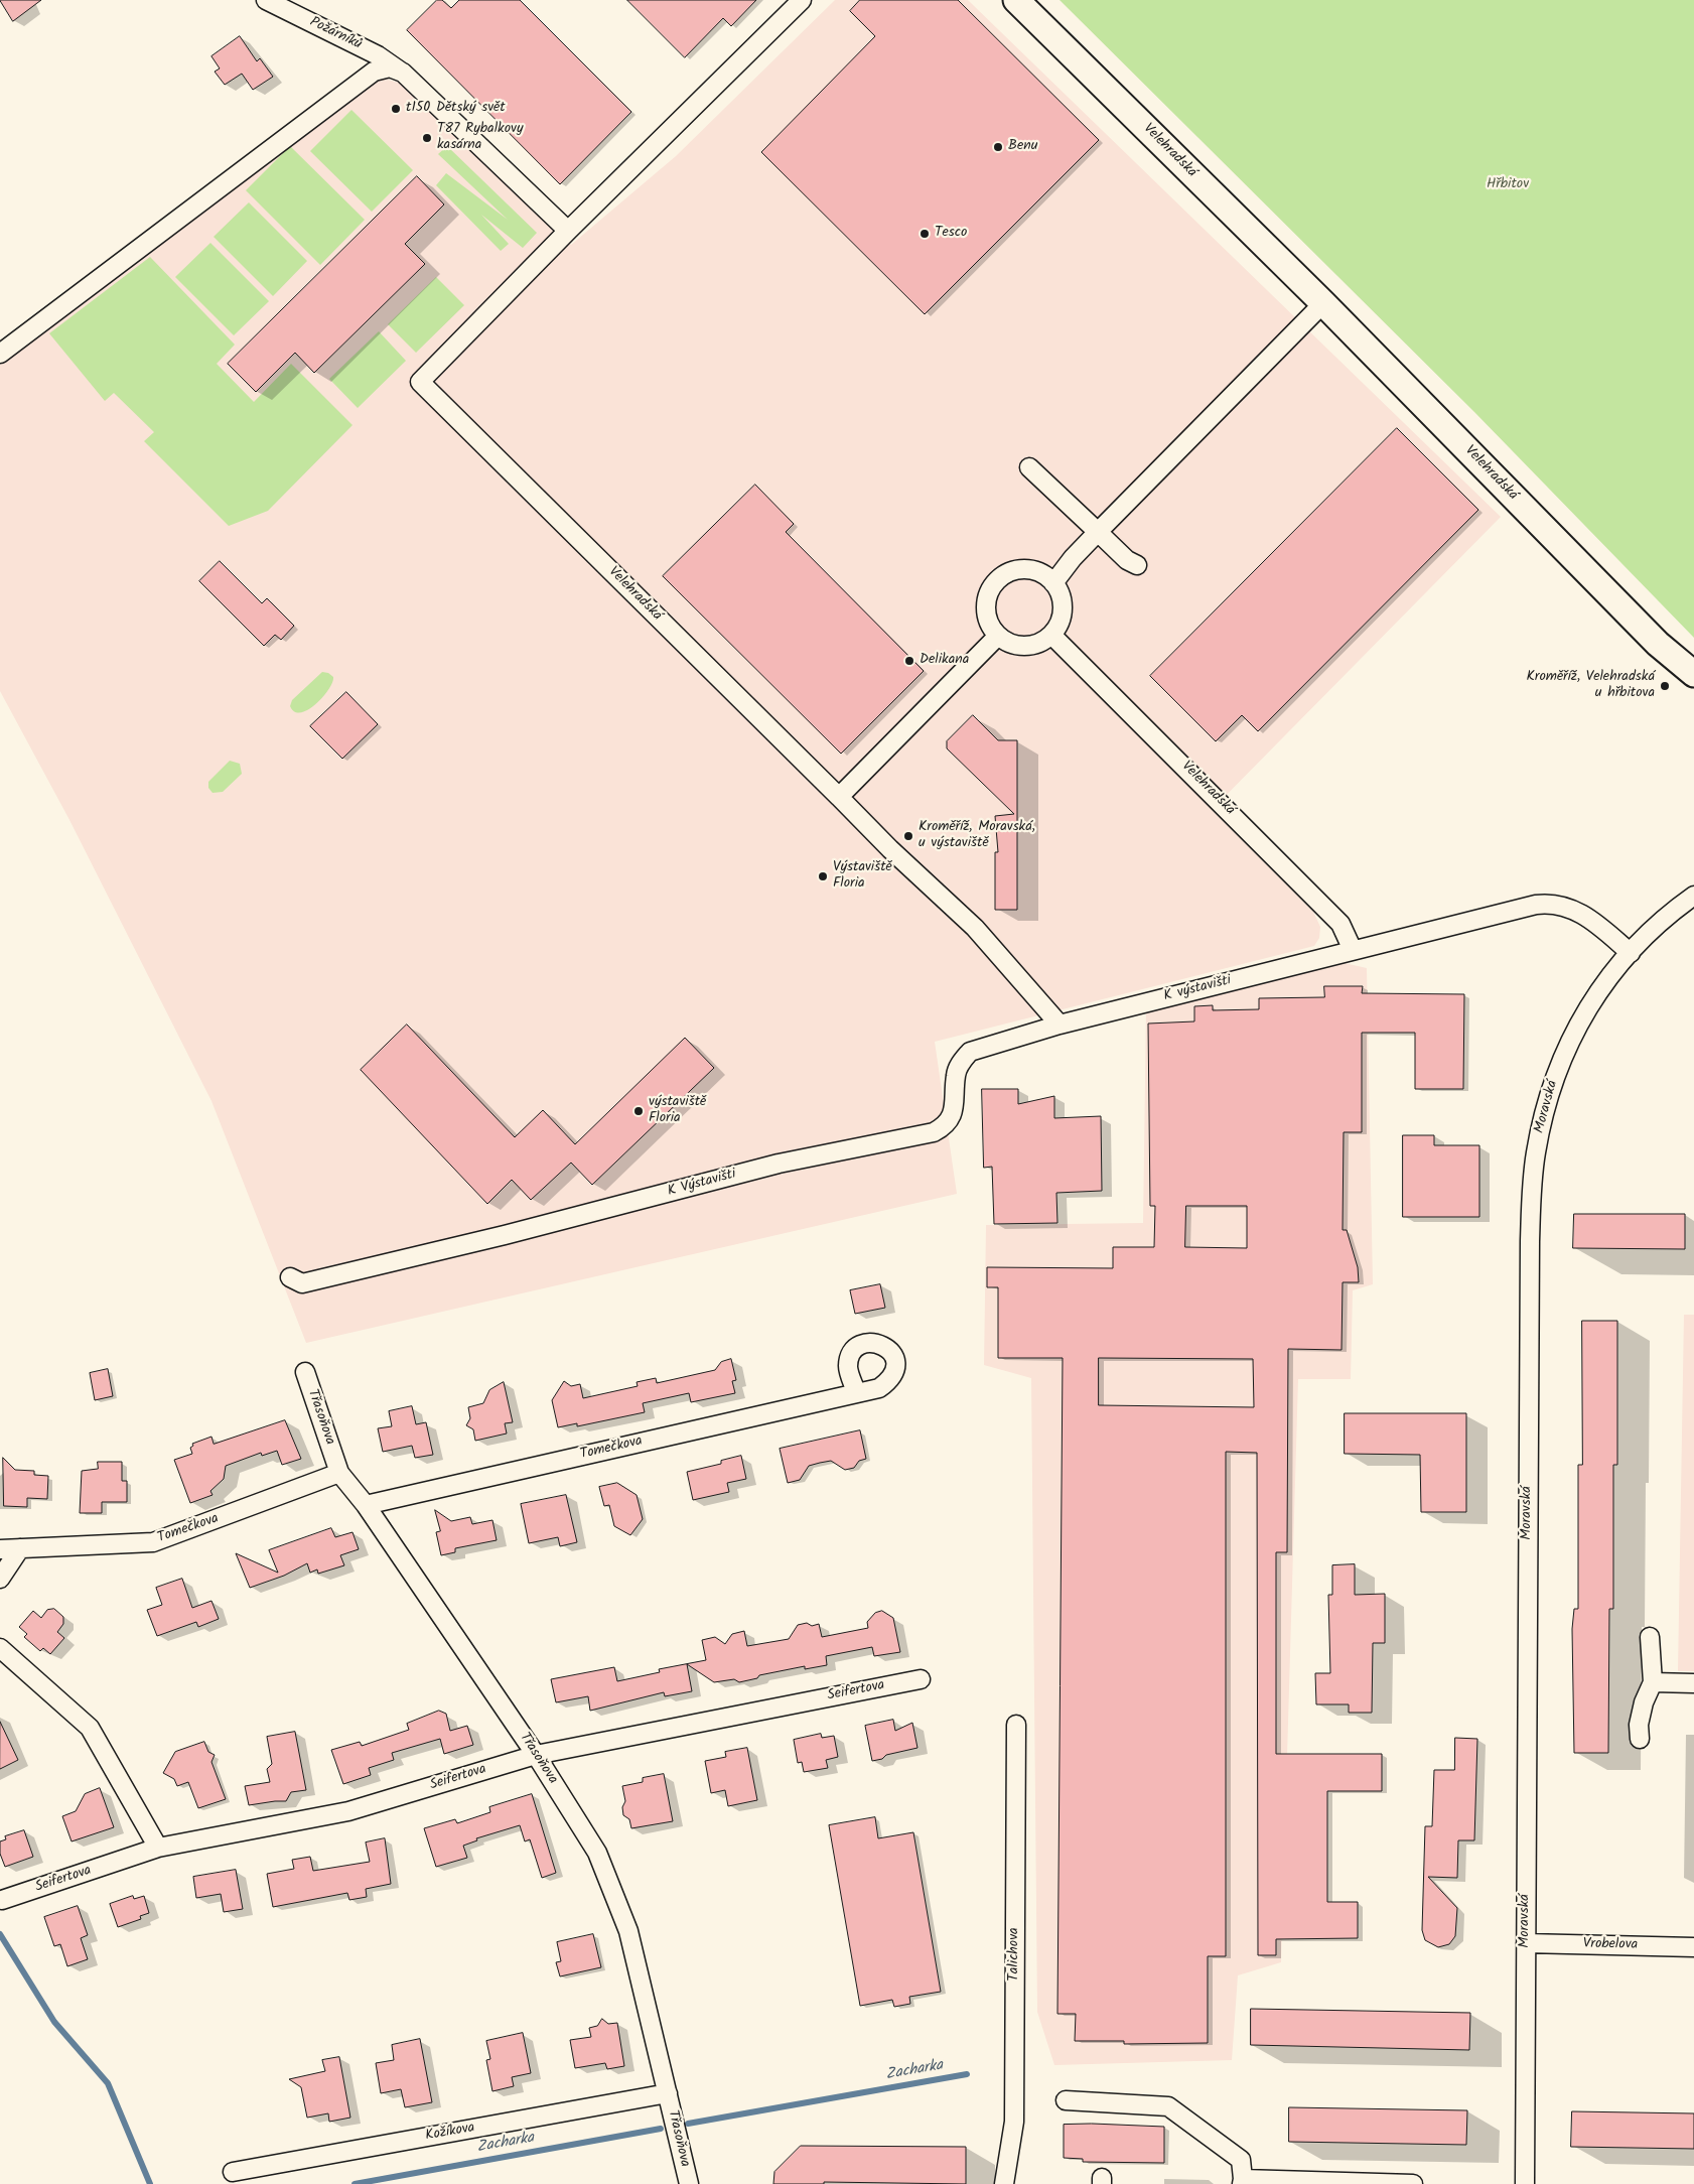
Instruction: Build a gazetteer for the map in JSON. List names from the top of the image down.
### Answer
{
  "streets": {
    "main road": ["Velehradská"],
    "street": [
      "Požárníků",
      "K výstavišti",
      "Moravská",
      "K Výstavišti",
      "Třasoňova",
      "Tomečkova",
      "Seifertova",
      "Vrobelova",
      "Talichova",
      "Kožíkova"
    ]
  },
  "crossings": [
    ["Požárníků", "Velehradská"],
    ["Velehradská", "K výstavišti"],
    ["K výstavišti", "Moravská"],
    ["K výstavišti", "K Výstavišti"],
    ["Moravská", "Vrobelova"],
    ["Třasoňova", "Tomečkova"],
    ["Třasoňova", "Seifertova"],
    ["Třasoňova", "Kožíkova"]
  ],
  "water": ["Zacharka"],
  "parks": ["Hřbitov"],
  "places": [
    "t150 Dětský svět",
    "T87 Rybalkovy kasárna",
    "Benu",
    "Tesco",
    "Delikana",
    "Kroměříž, Velehradská u hřbitova",
    "Kroměříž, Moravská, u výstaviště",
    "Výstaviště Floria",
    "výstaviště Floria"
  ]
}
